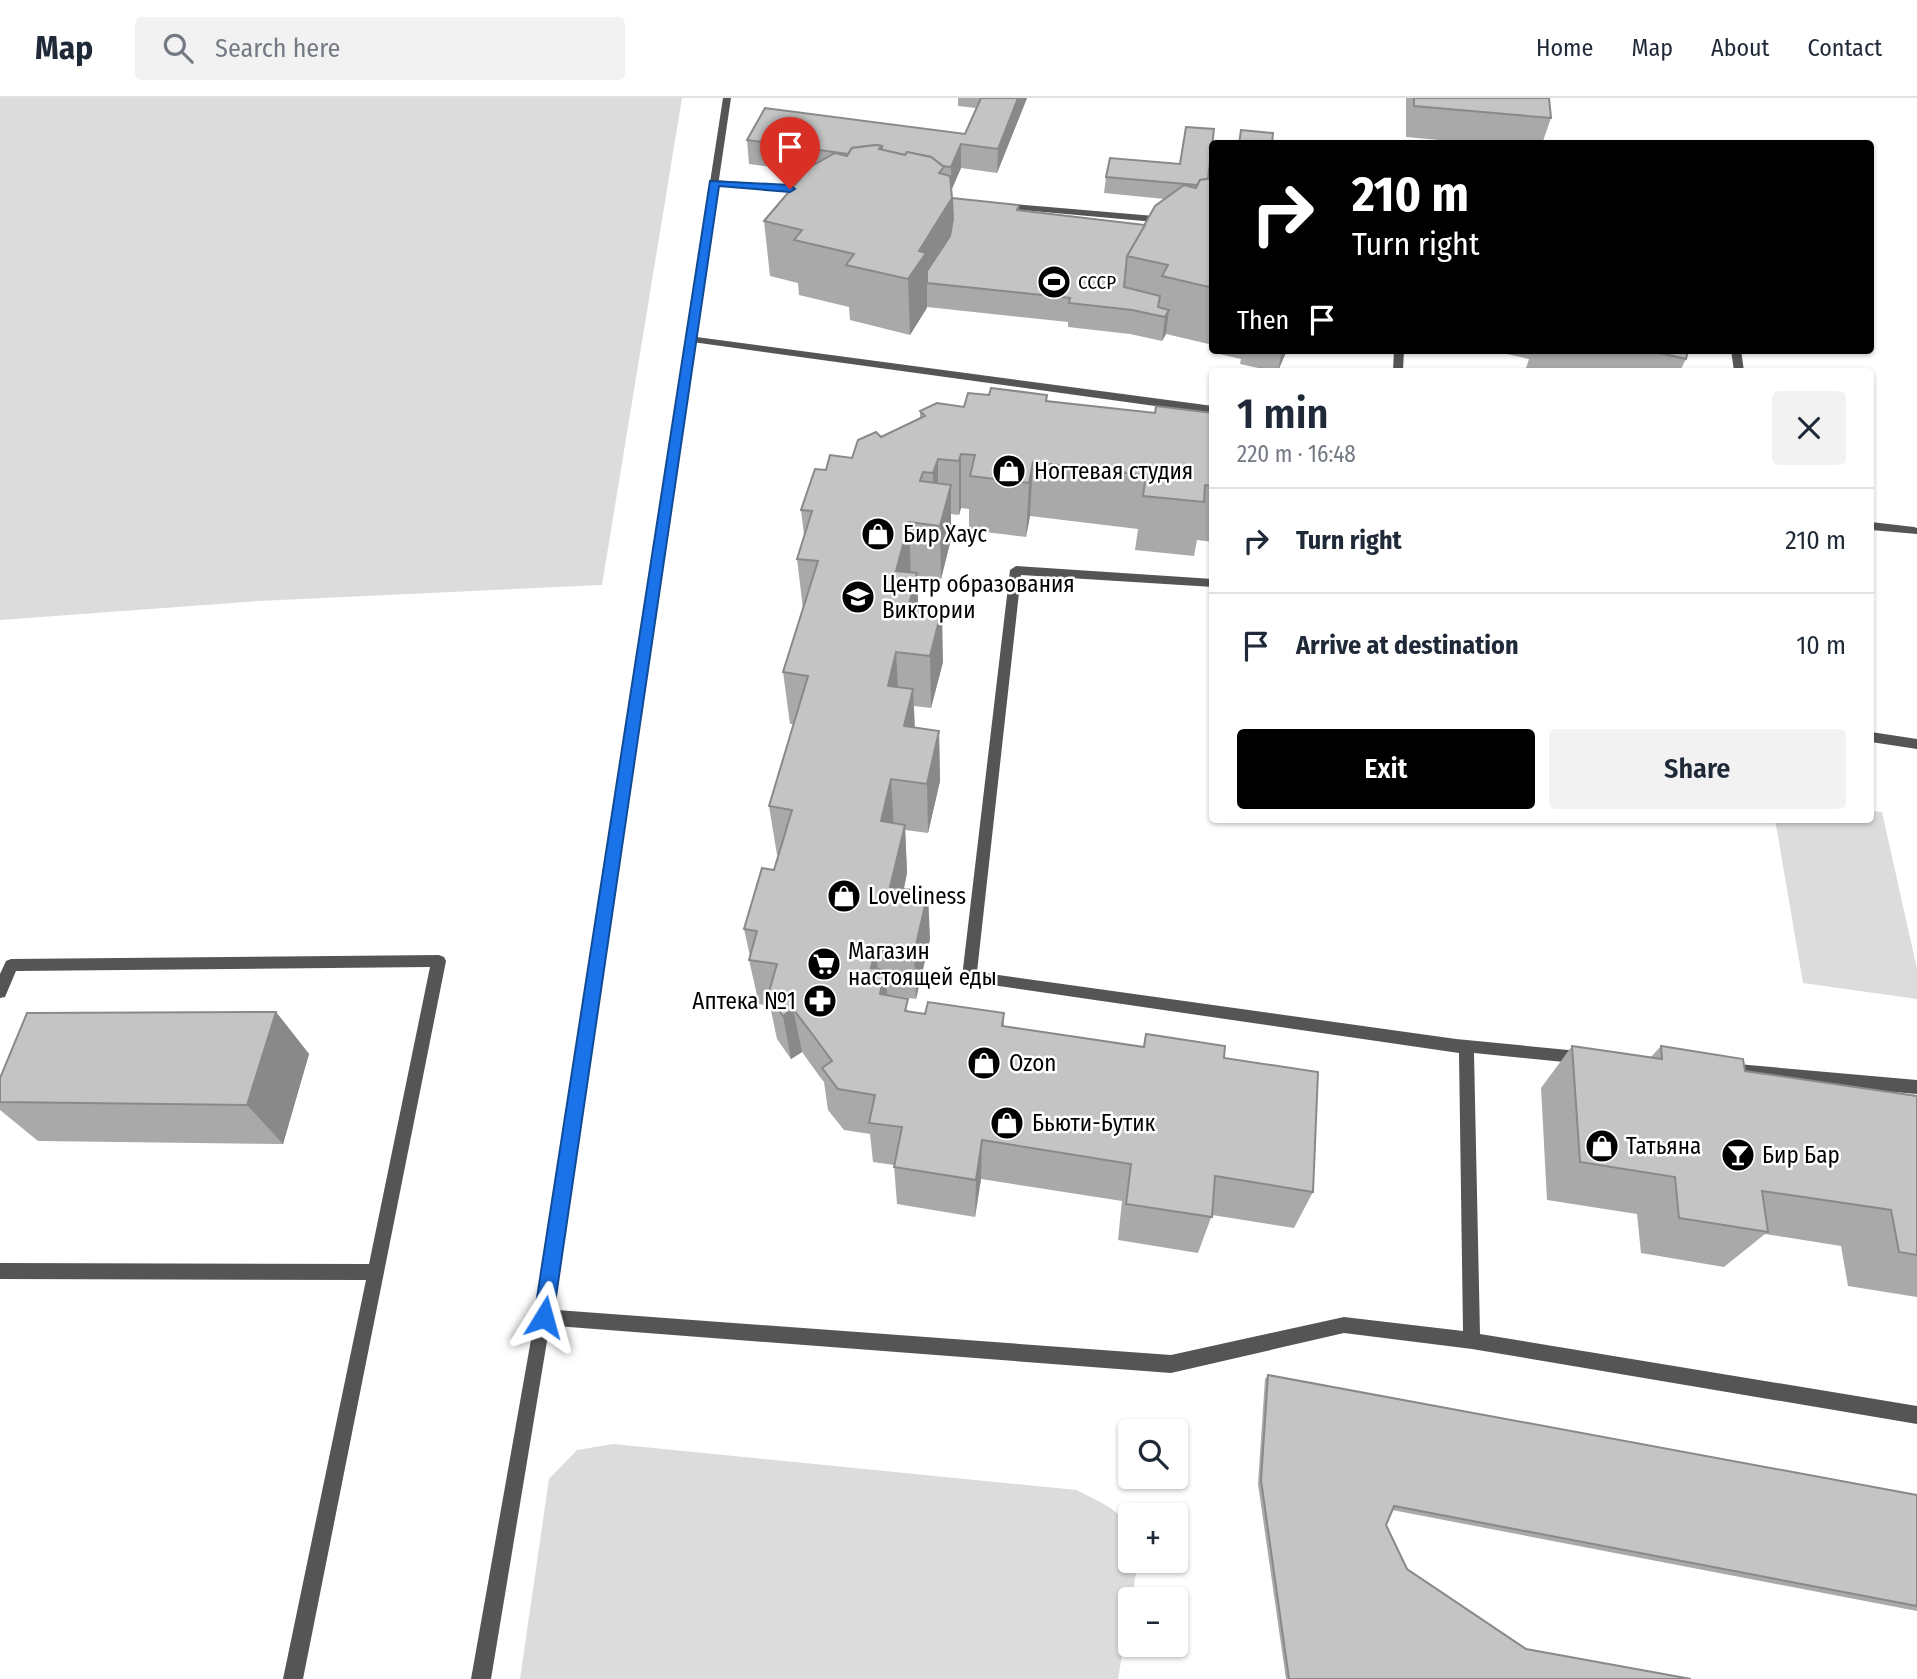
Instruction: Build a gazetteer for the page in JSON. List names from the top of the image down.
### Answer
{
  "places": {
    "sports": ["СССР"],
    "shop": [
      "Ногтевая студия",
      "Бир Хаус",
      "Loveliness",
      "Ozon",
      "Бьюти-Бутик",
      "Татьяна"
    ],
    "school or university": ["Центр образования Виктории"],
    "supermarket": ["Магазин настоящей еды"],
    "pharmacy": ["Аптека №1"],
    "bar": ["Бир Бар"]
  },
  "page": {
    "header": "Map",
    "search": "Search here",
    "nav": [
      "Home",
      "Map",
      "About",
      "Contact"
    ],
    "turn": ["210 m", "Turn right"],
    "then": "Then",
    "heading": ["1 min", "220 m · 16:48"],
    "list": [
      {
        "name": "Turn right",
        "value": "210 m"
      },
      {
        "name": "Arrive at destination",
        "value": "10 m"
      }
    ],
    "buttons": ["Exit", "Share"],
    "map_buttons": ["+", "−"]
  }
}
